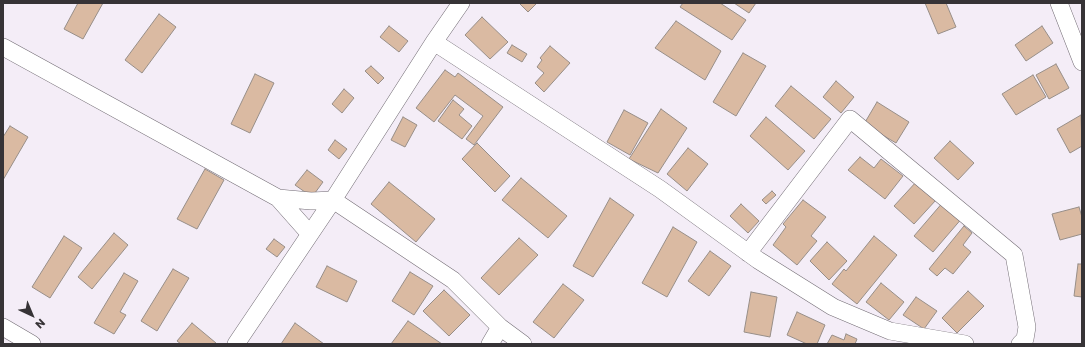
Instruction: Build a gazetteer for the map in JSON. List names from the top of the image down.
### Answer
{
  "north": "bottom right"
}
